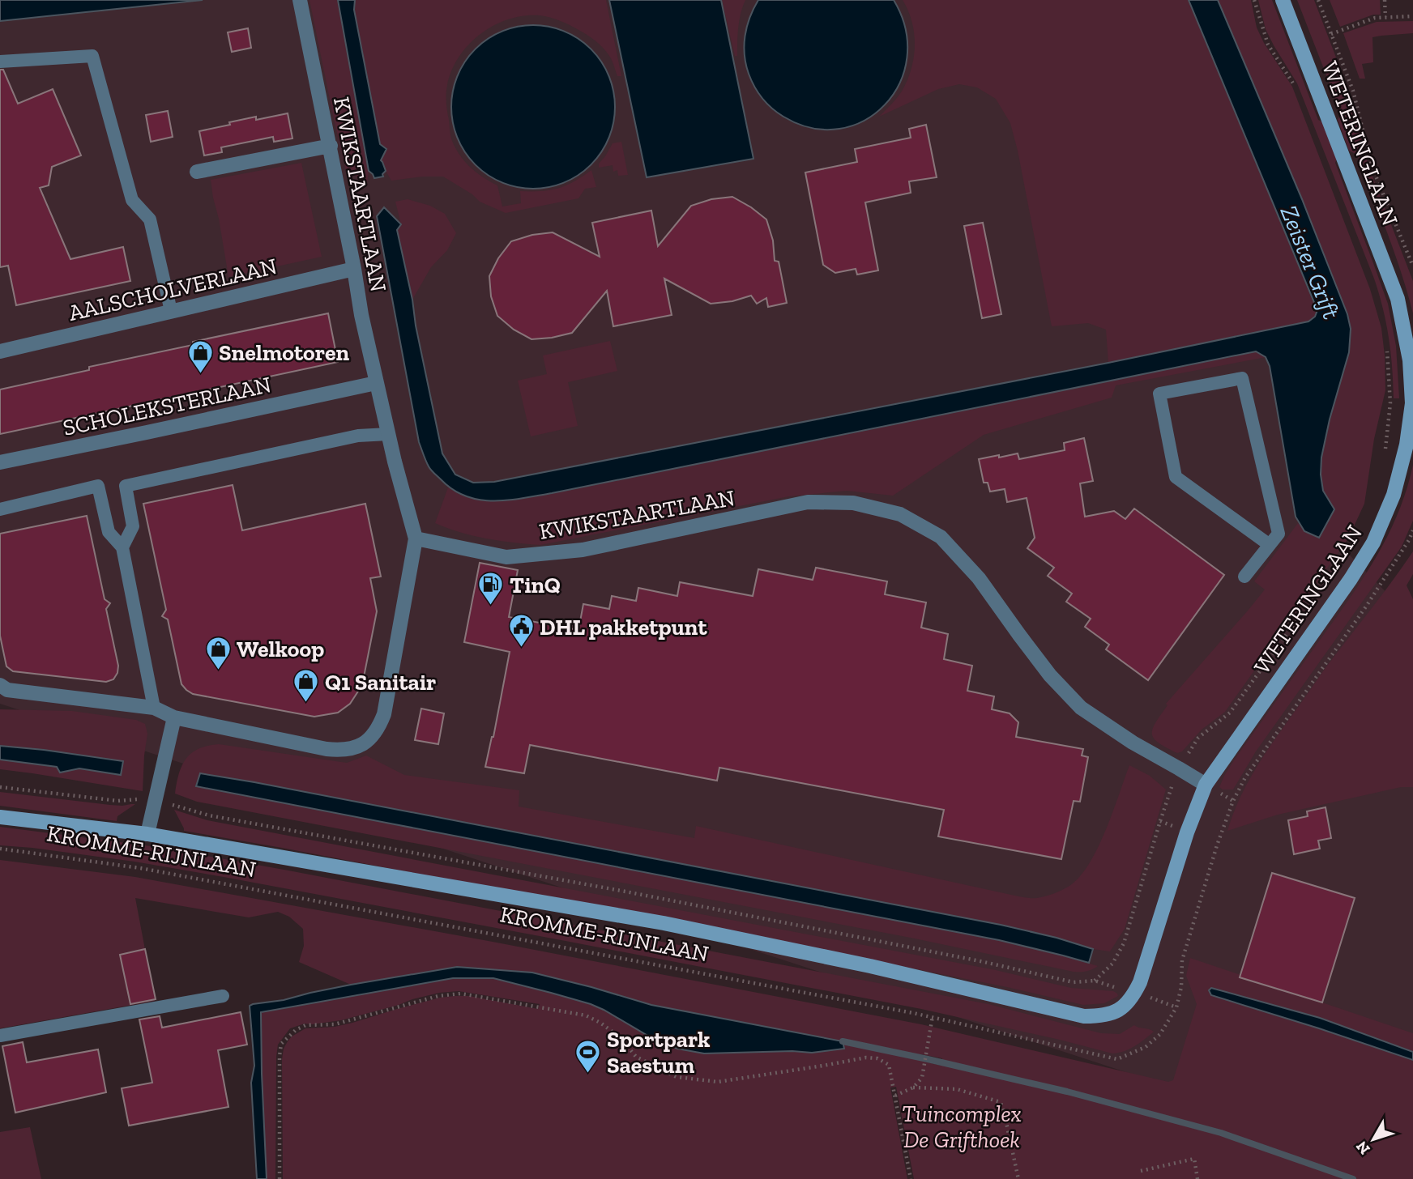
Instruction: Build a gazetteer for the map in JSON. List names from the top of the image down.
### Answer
{
  "streets": {
    "street": [
      "WETERINGLAAN",
      "KWIKSTAARTLAAN",
      "AALSCHOLVERLAAN",
      "SCHOLEKSTERLAAN",
      "KROMME-RIJNLAAN"
    ]
  },
  "crossings": [
    ["WETERINGLAAN", "KWIKSTAARTLAAN"],
    ["WETERINGLAAN", "KROMME-RIJNLAAN"],
    ["KWIKSTAARTLAAN", "AALSCHOLVERLAAN"],
    ["KWIKSTAARTLAAN", "SCHOLEKSTERLAAN"]
  ],
  "water": ["Zeister Grift"],
  "parks": ["Tuincomplex De Grifthoek"],
  "places": {
    "shop": ["Snelmotoren", "Welkoop", "Q1 Sanitair"],
    "fuel station": ["TinQ"],
    "public building": ["DHL pakketpunt"],
    "sports": ["Sportpark Saestum"]
  },
  "north": "bottom left"
}
